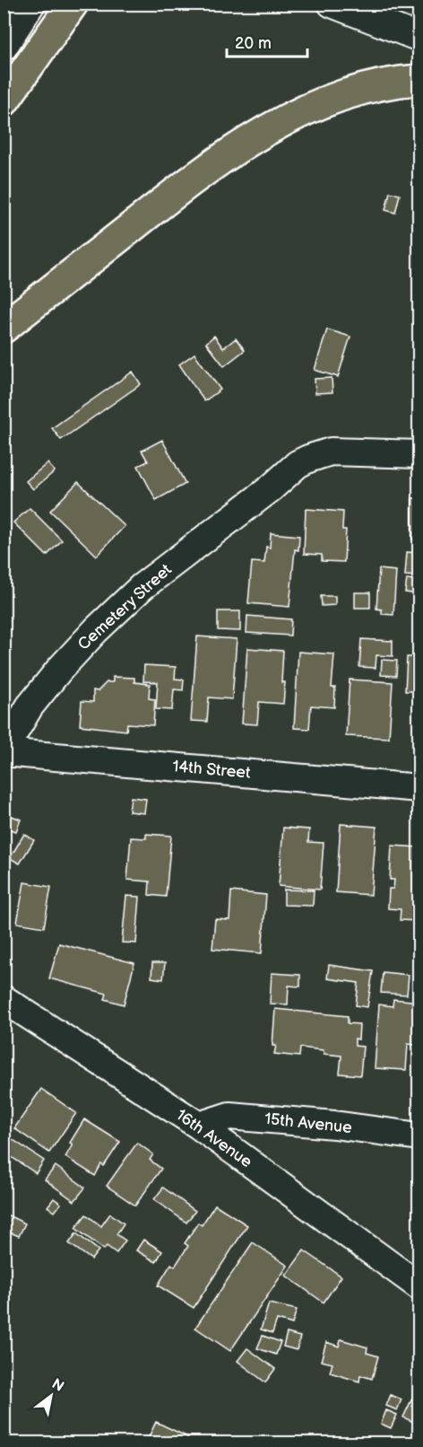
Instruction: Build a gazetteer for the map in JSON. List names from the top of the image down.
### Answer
{
  "streets": {
    "street": [
      "Cemetery Street",
      "14th Street",
      "15th Avenue",
      "16th Avenue"
    ]
  },
  "crossings": [
    ["Cemetery Street", "14th Street"],
    ["15th Avenue", "16th Avenue"]
  ],
  "scale_bar": "20 m",
  "north": "top right"
}
